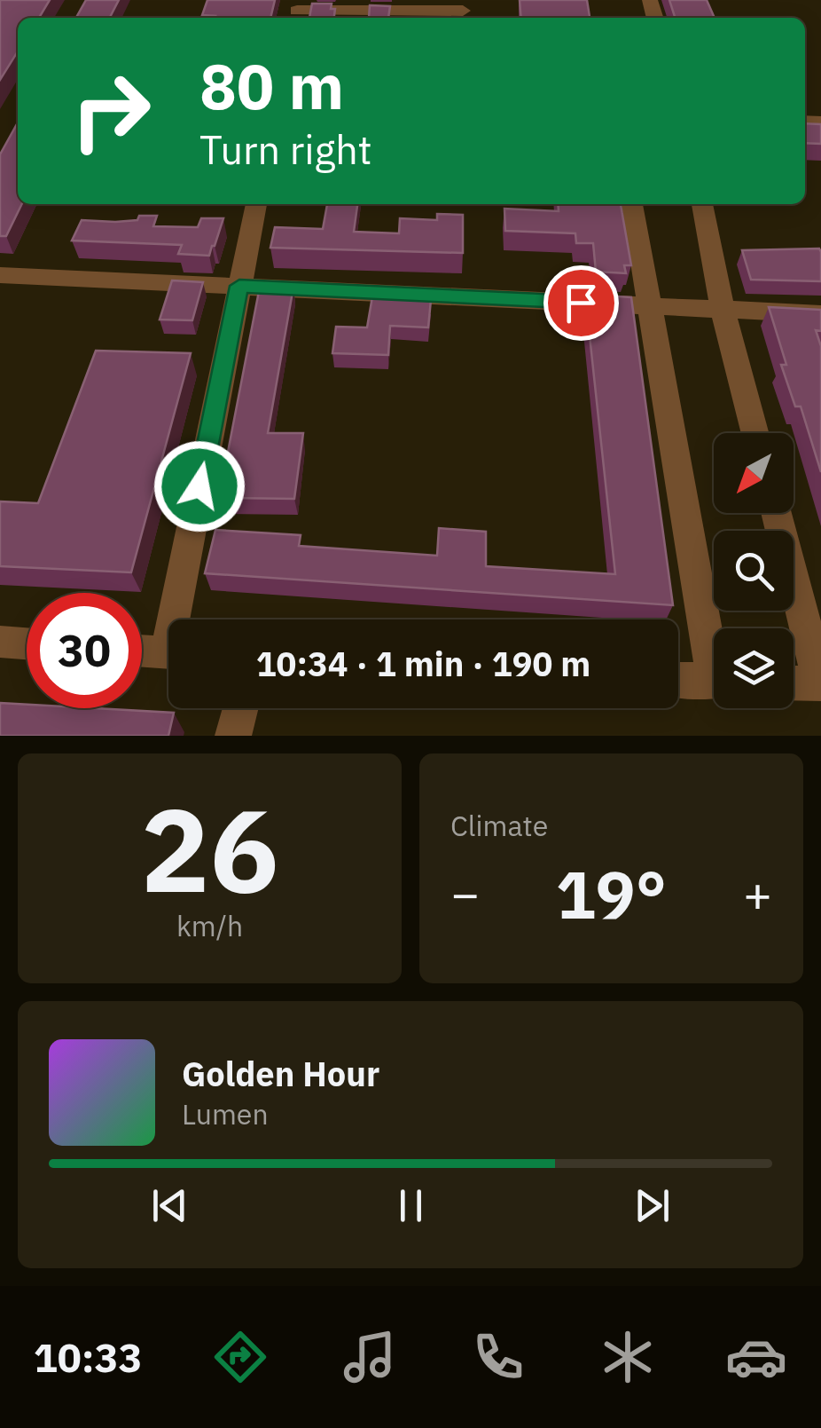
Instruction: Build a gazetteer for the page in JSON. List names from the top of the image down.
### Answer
{
  "north": "bottom left",
  "page": {
    "turn": ["80 m", "Turn right"],
    "limit": "30",
    "trip": "10:34 · 1 min · 190 m",
    "tile": [
      ["26", "km/h"],
      "Climate"
    ],
    "heat": ["−", "19°", "+"],
    "song": ["Golden Hour", "Lumen"],
    "tabs": "10:33"
  }
}
